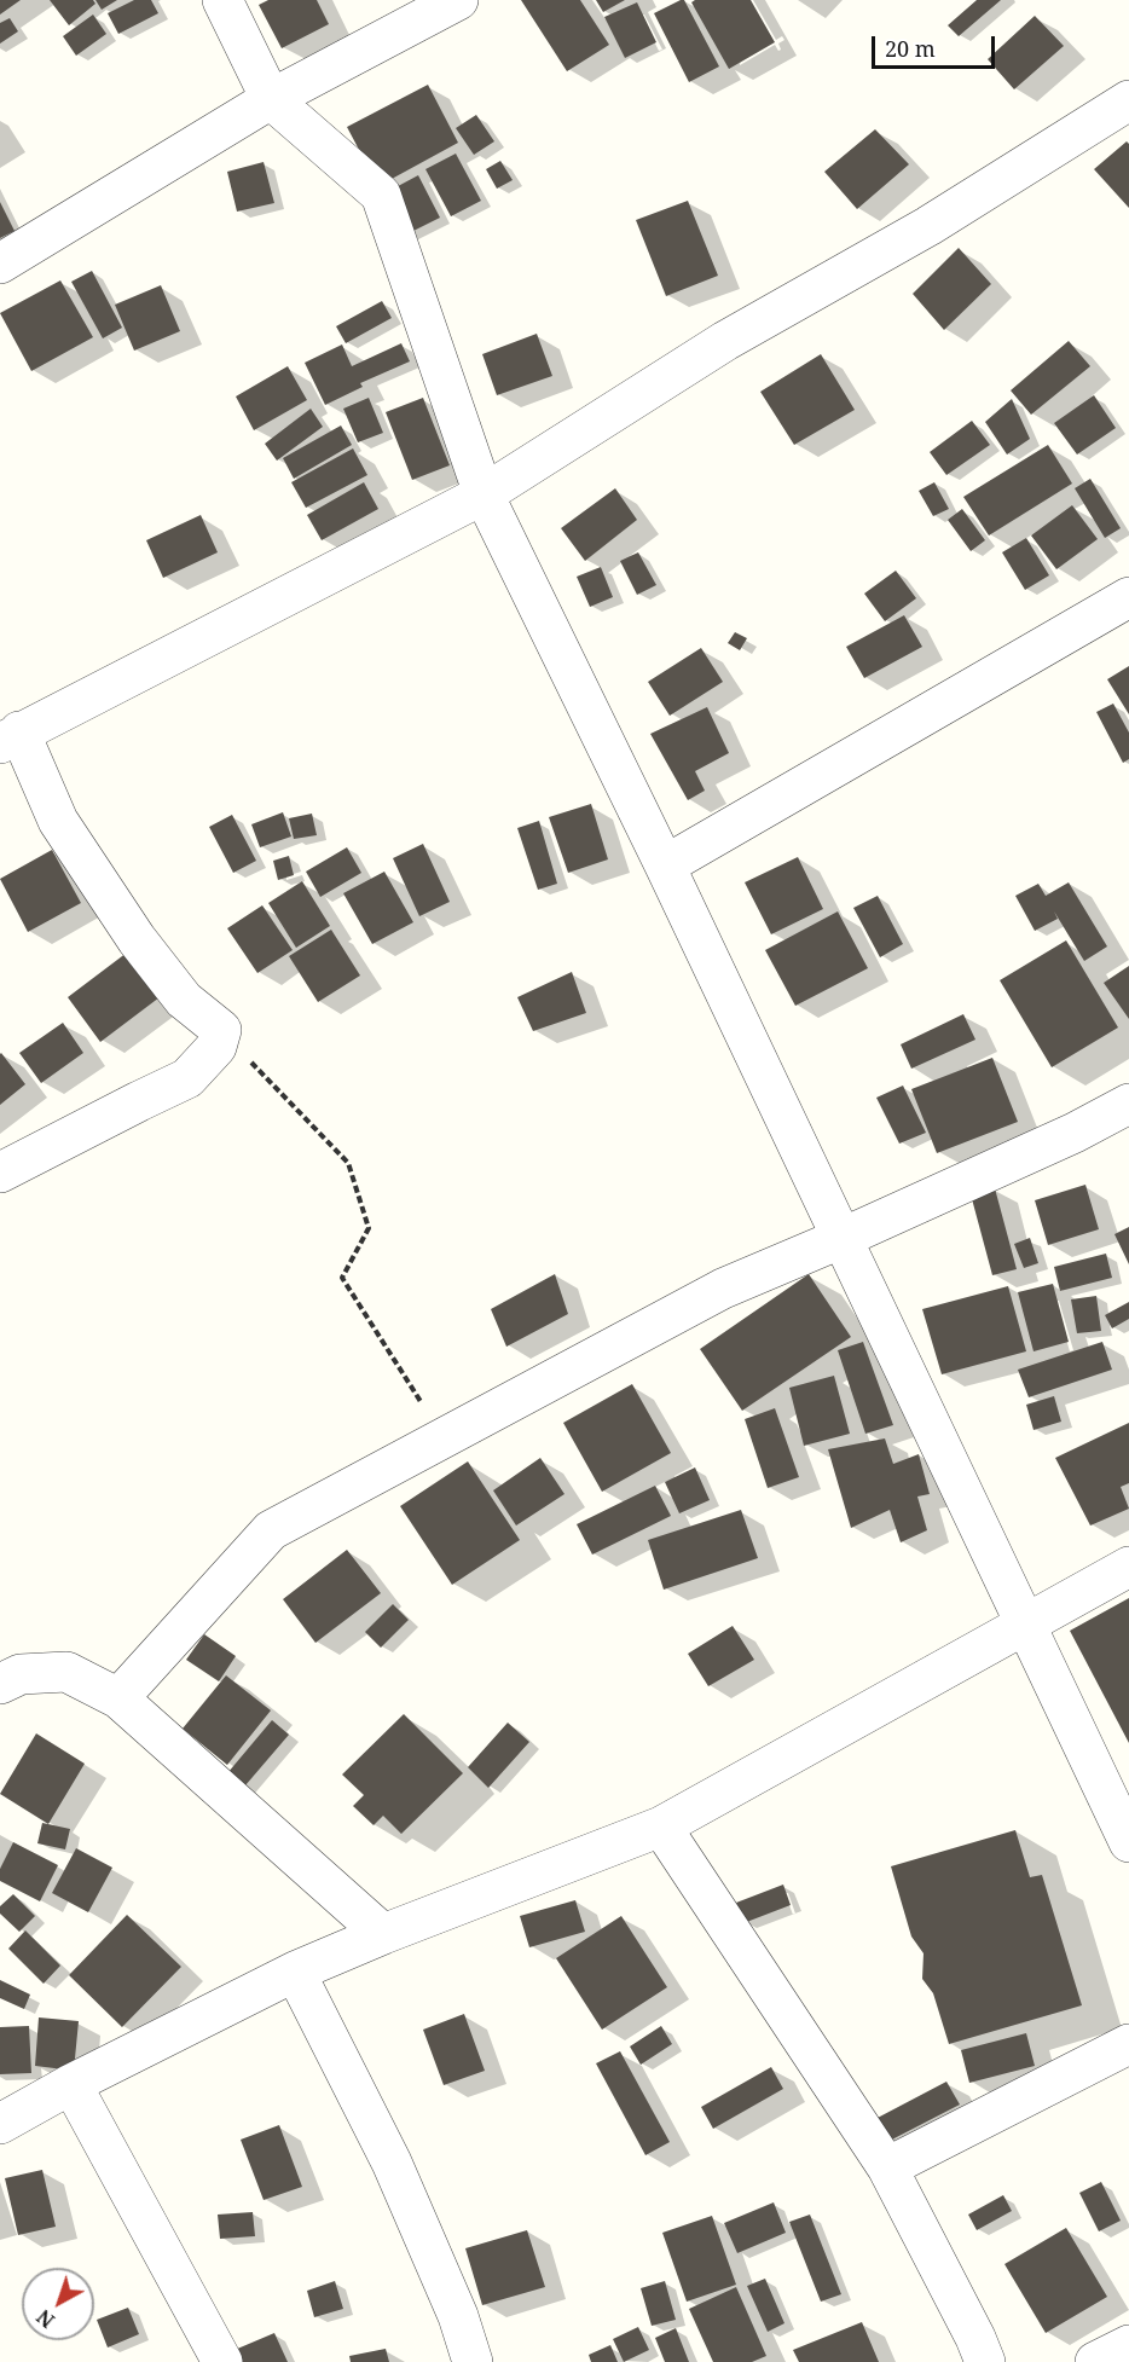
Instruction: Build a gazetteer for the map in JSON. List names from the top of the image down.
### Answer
{
  "scale_bar": "20 m",
  "north": "bottom left"
}
